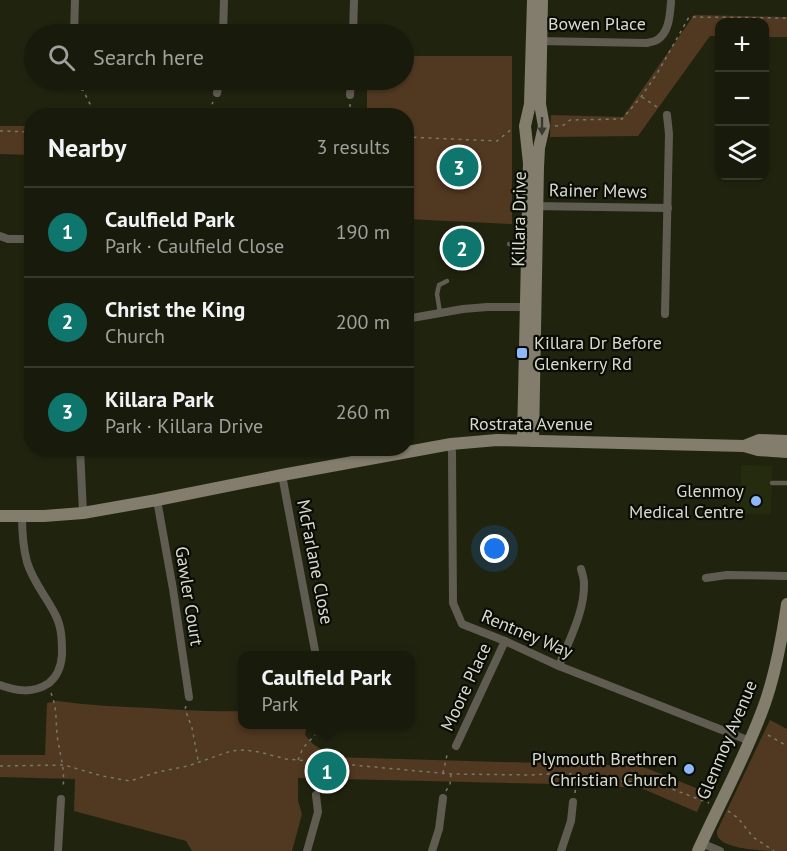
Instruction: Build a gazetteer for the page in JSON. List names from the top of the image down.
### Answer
{
  "streets": {
    "street": [
      "Bowen Place",
      "Rainer Mews",
      "Killara Drive",
      "Rostrata Avenue",
      "McFarlane Close",
      "Gawler Court",
      "Rentney Way",
      "Moore Place",
      "Glenmoy Avenue"
    ]
  },
  "crossings": [
    ["Bowen Place", "Killara Drive"],
    ["Rainer Mews", "Killara Drive"],
    ["Killara Drive", "Rostrata Avenue"],
    ["Rostrata Avenue", "McFarlane Close"],
    ["Rostrata Avenue", "Gawler Court"],
    ["Rostrata Avenue", "Rentney Way"],
    ["Rentney Way", "Moore Place"],
    ["Rentney Way", "Glenmoy Avenue"]
  ],
  "places": {
    "transit": ["Killara Dr Before Glenkerry Rd"],
    "other": ["Glenmoy Medical Centre", "Plymouth Brethren Christian Church"]
  },
  "page": {
    "map_buttons": ["+", "−"],
    "search": "Search here",
    "heading": ["Nearby", "3 results"],
    "pins": ["3", "2", "1"],
    "list": [
      {
        "mark": "1",
        "name": "Caulfield Park",
        "note": "Park · Caulfield Close",
        "value": "190 m"
      },
      {
        "mark": "2",
        "name": "Christ the King",
        "note": "Church",
        "value": "200 m"
      },
      {
        "mark": "3",
        "name": "Killara Park",
        "note": "Park · Killara Drive",
        "value": "260 m"
      }
    ],
    "popup": ["Caulfield Park", "Park"]
  }
}
